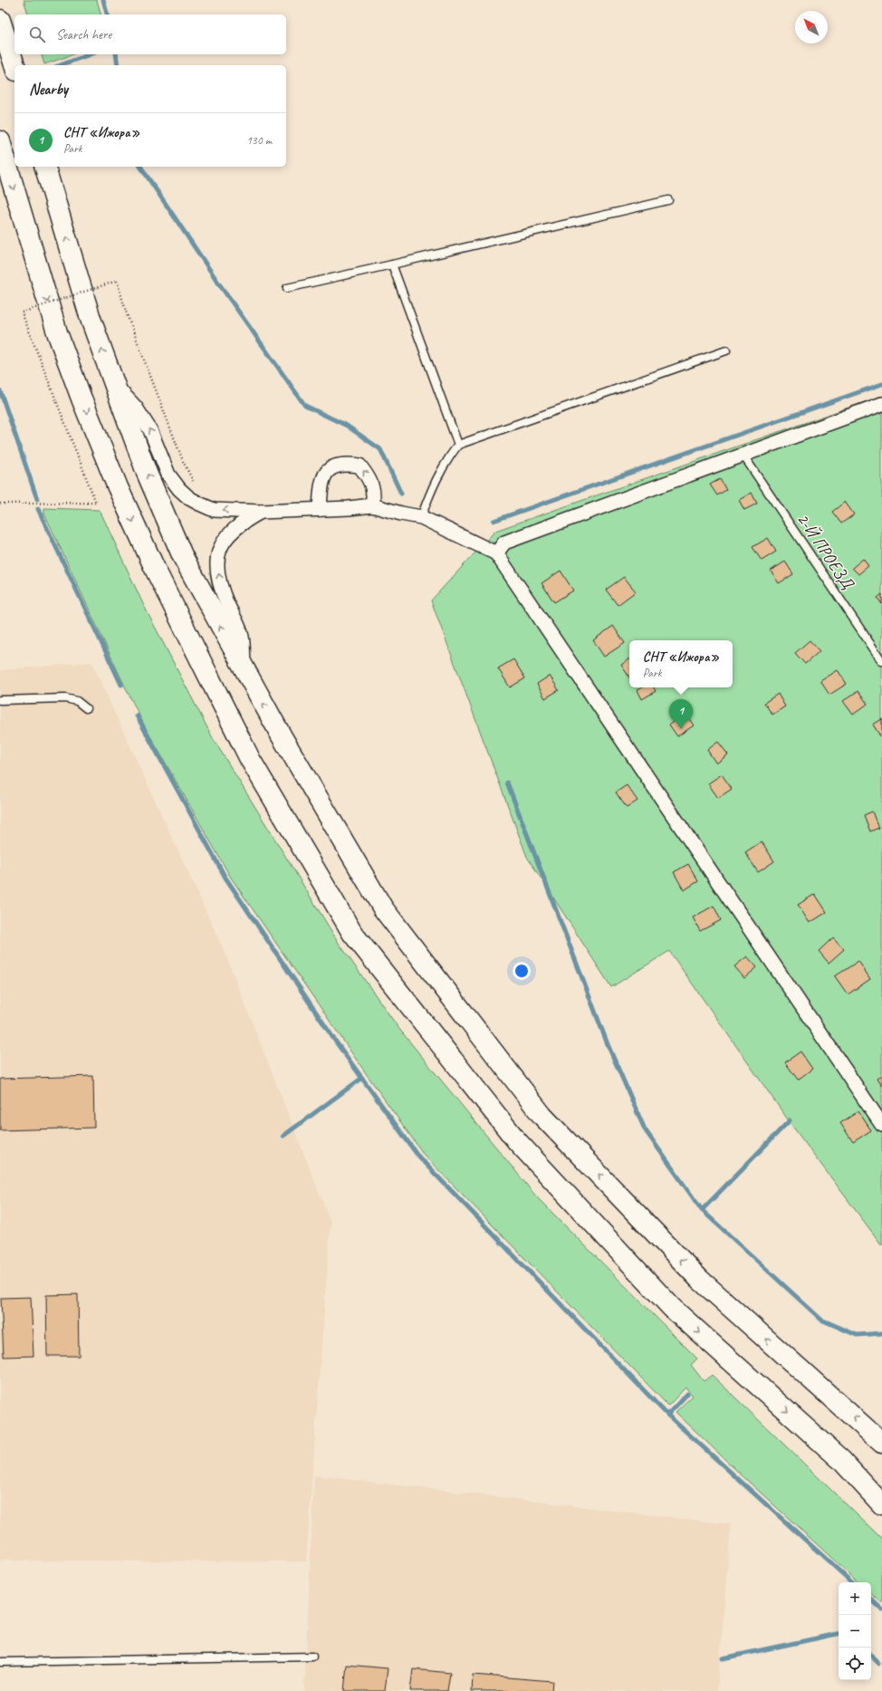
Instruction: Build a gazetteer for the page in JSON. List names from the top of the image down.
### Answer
{
  "streets": {
    "lane": ["2-Й ПРОЕЗД"]
  },
  "north": "top left",
  "page": {
    "search": "Search here",
    "heading": "Nearby",
    "list": [
      {
        "mark": "1",
        "name": "СНТ «Ижора»",
        "note": "Park",
        "value": "130 m"
      }
    ],
    "popup": ["СНТ «Ижора»", "Park"],
    "pins": "1",
    "map_buttons": ["+", "−"]
  }
}
